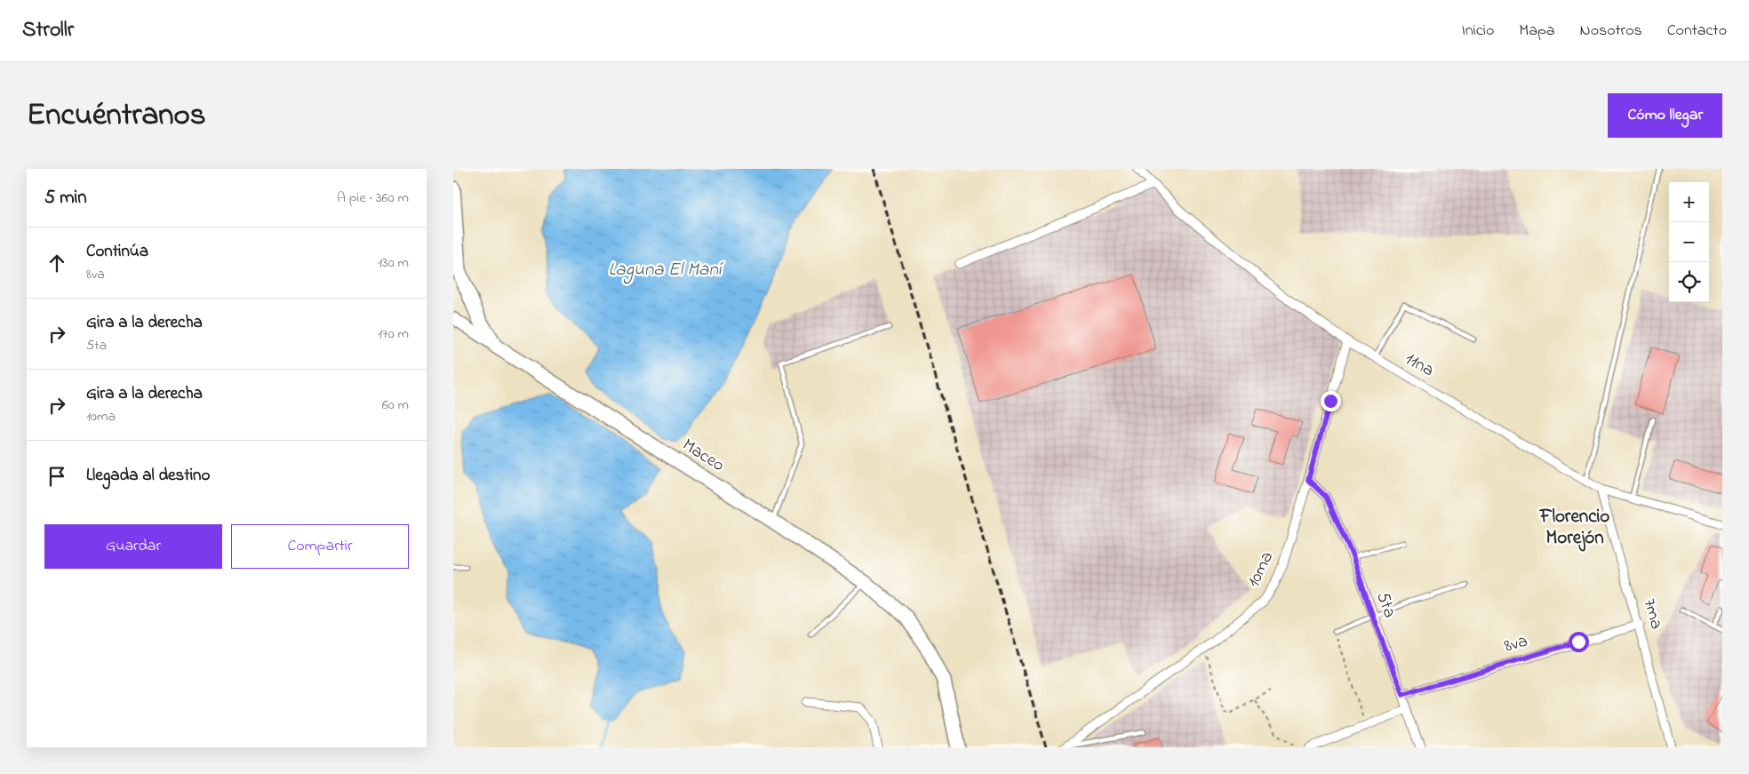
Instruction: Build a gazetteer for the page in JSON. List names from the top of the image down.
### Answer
{
  "streets": {
    "main road": ["Maceo"],
    "street": [
      "11na",
      "10ma",
      "5ta",
      "7ma",
      "8va"
    ]
  },
  "crossings": [
    ["11na", "10ma"],
    ["11na", "7ma"],
    ["10ma", "5ta"],
    ["5ta", "8va"],
    ["7ma", "8va"]
  ],
  "districts": ["Florencio Morejón"],
  "water": ["Laguna El Maní"],
  "page": {
    "header": "Strollr",
    "nav": [
      "Inicio",
      "Mapa",
      "Nosotros",
      "Contacto"
    ],
    "title": "Encuéntranos",
    "buttons": [
      "Cómo llegar",
      ["Guardar", "Compartir"]
    ],
    "heading": ["5 min", "A pie · 360 m"],
    "map_buttons": ["+", "−"],
    "list": [
      ["Continúa", "8va", "130 m"],
      ["Gira a la derecha", "5ta", "170 m"],
      ["Gira a la derecha", "10ma", "60 m"],
      "Llegada al destino"
    ]
  }
}
